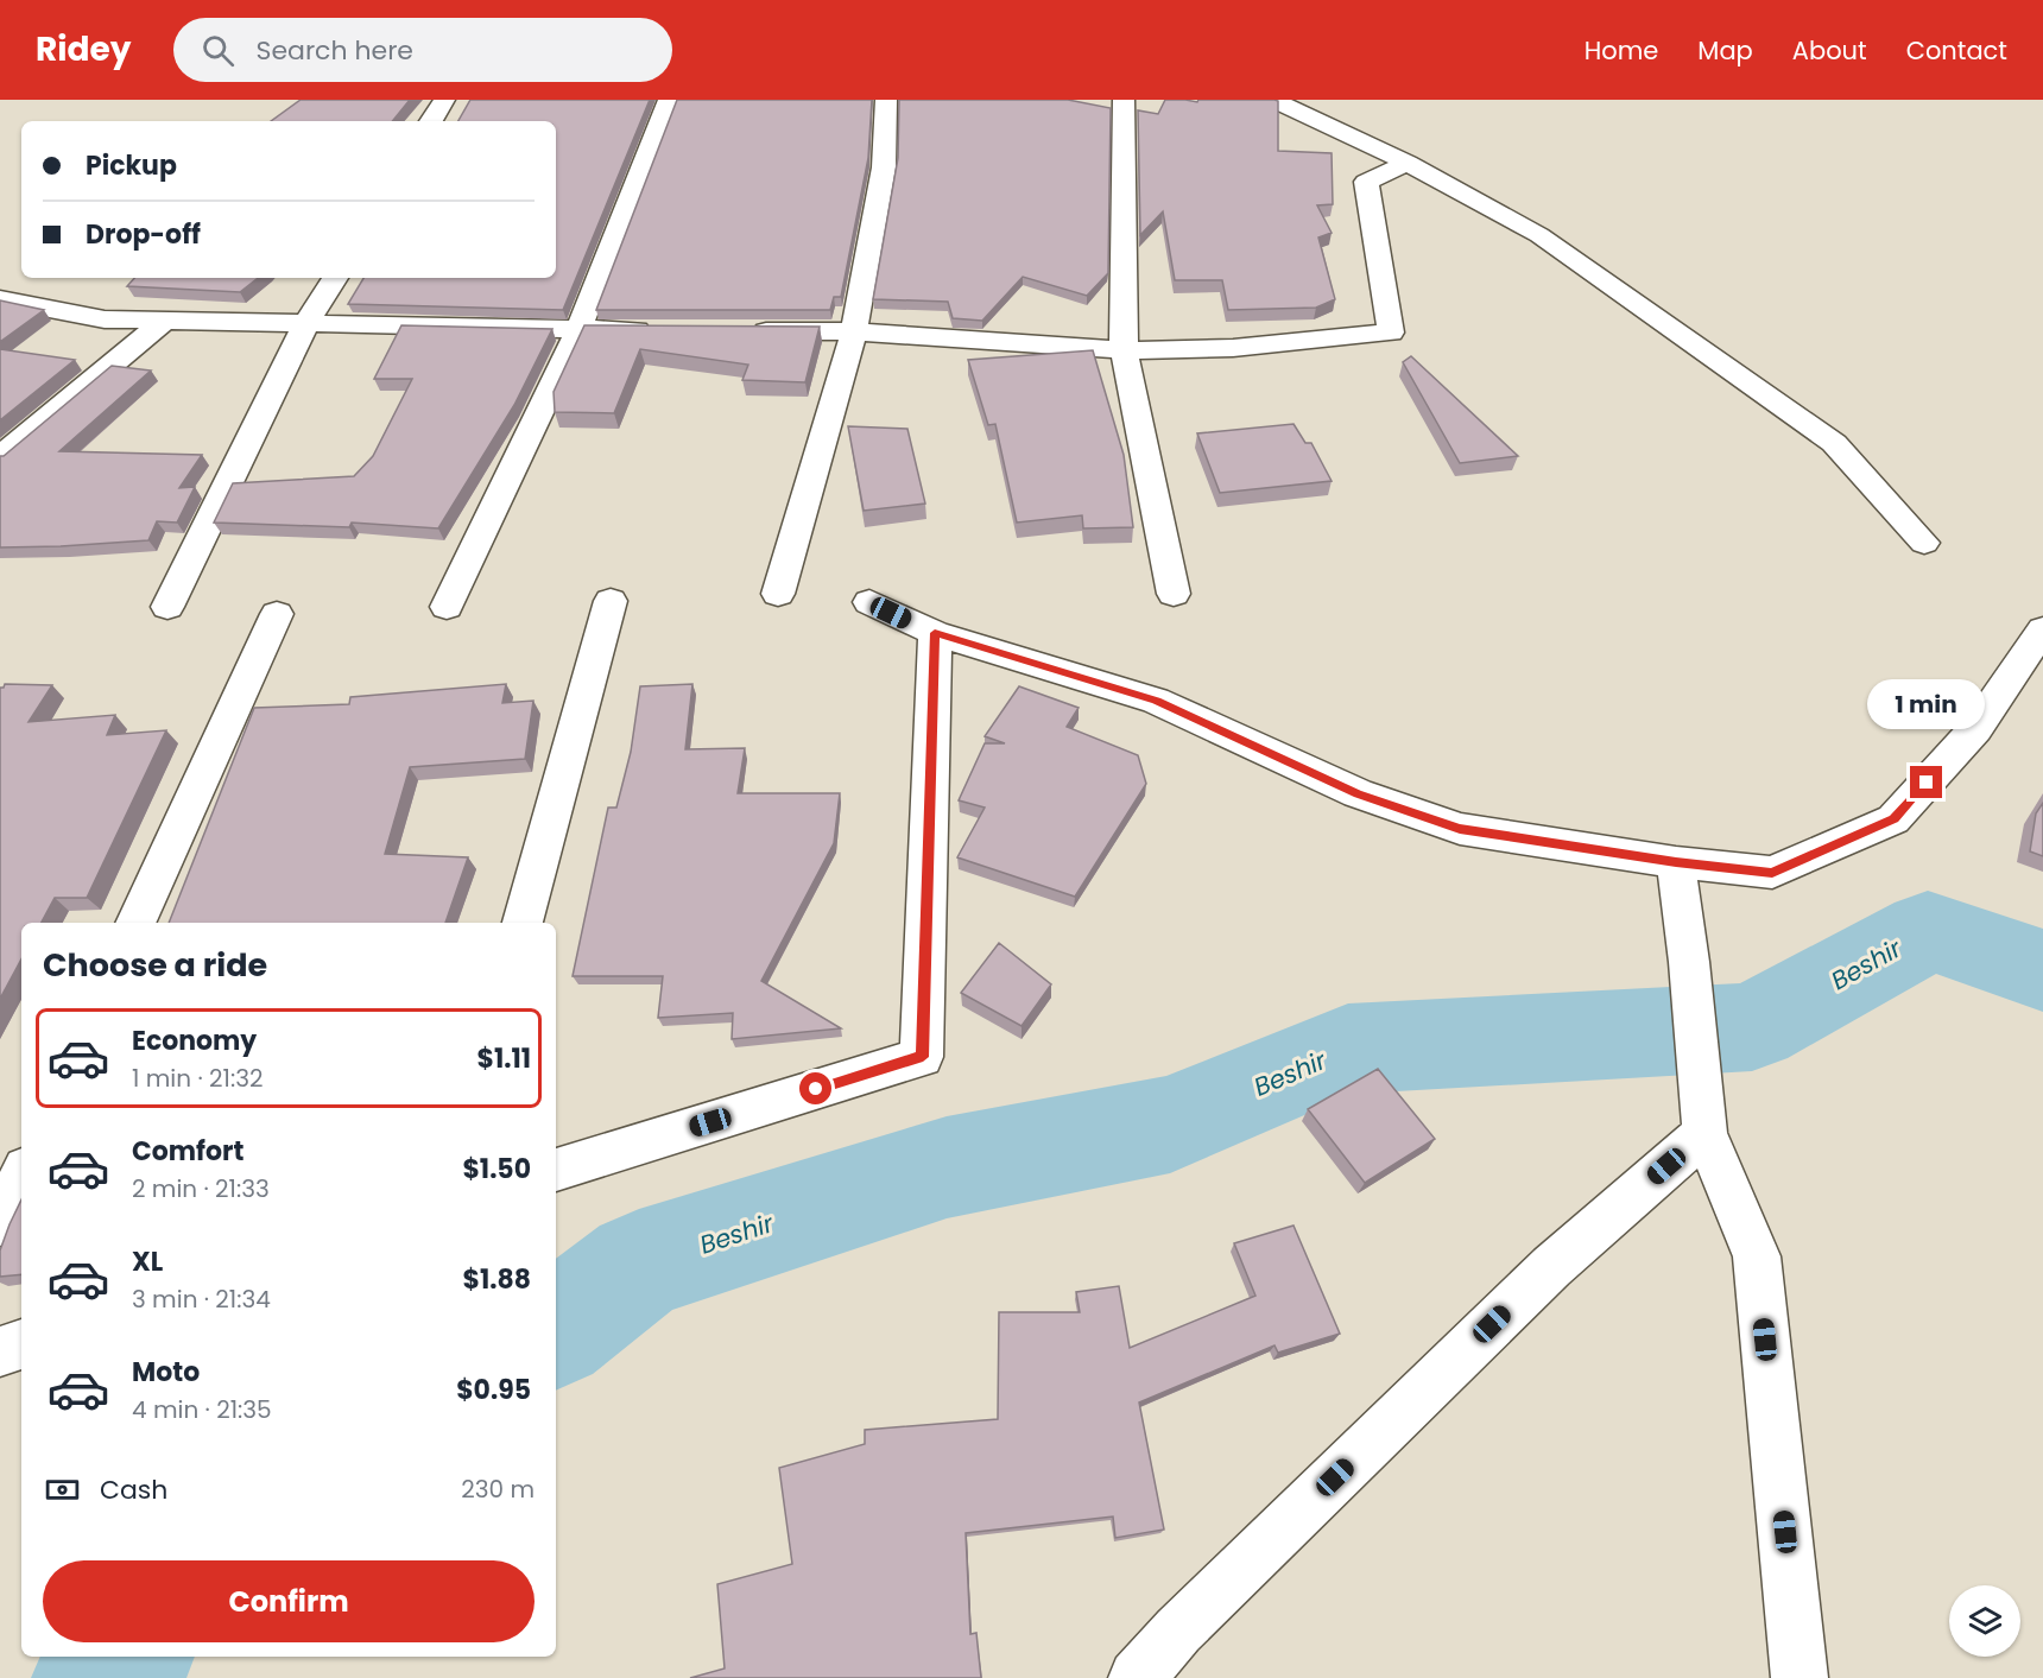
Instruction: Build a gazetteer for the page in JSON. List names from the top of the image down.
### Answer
{
  "water": ["Beshir"],
  "page": {
    "header": "Ridey",
    "search": "Search here",
    "nav": [
      "Home",
      "Map",
      "About",
      "Contact"
    ],
    "banner": ["Pickup", "Drop-off"],
    "bubble": "1 min",
    "heading": "Choose a ride",
    "list": [
      {
        "name": "Economy",
        "note": "1 min · 21:32",
        "value": "$1.11"
      },
      {
        "name": "Comfort",
        "note": "2 min · 21:33",
        "value": "$1.50"
      },
      {
        "name": "XL",
        "note": "3 min · 21:34",
        "value": "$1.88"
      },
      {
        "name": "Moto",
        "note": "4 min · 21:35",
        "value": "$0.95"
      }
    ],
    "pay": ["Cash", "230 m"],
    "buttons": "Confirm"
  }
}
